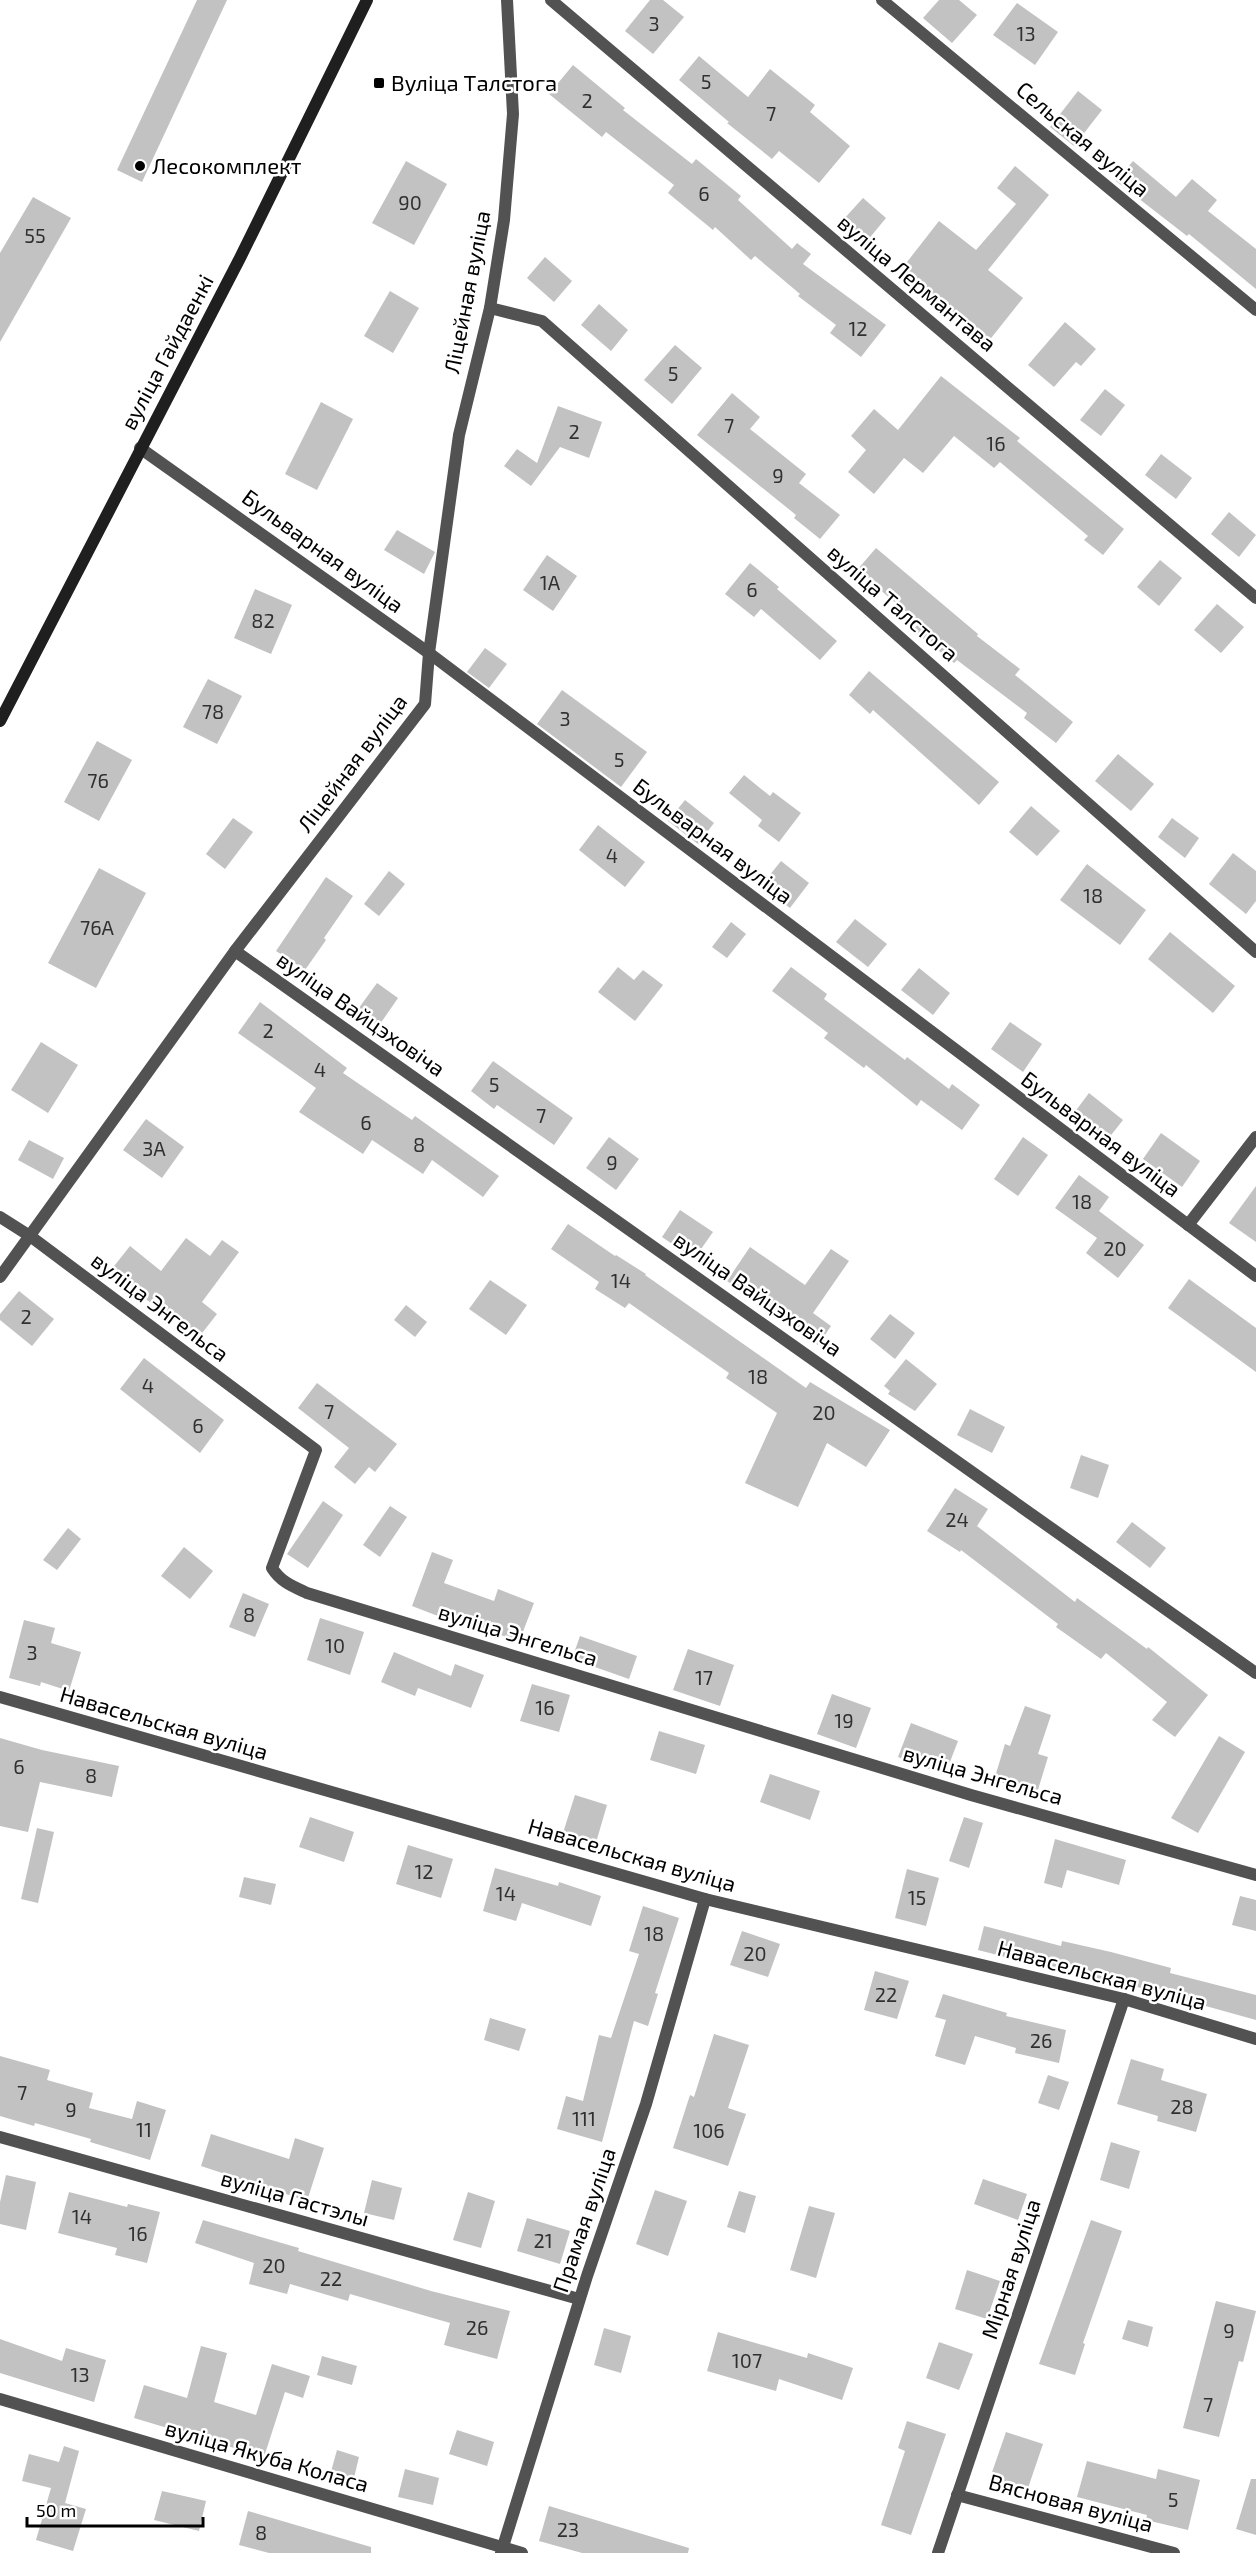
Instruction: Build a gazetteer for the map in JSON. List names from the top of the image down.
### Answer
{
  "streets": {
    "street": [
      "Сельская вуліца",
      "вуліца Лермантава",
      "Ліцейная вуліца",
      "вуліца Гайдаенкі",
      "Бульварная вуліца",
      "вуліца Талстога",
      "вуліца Вайцэховіча",
      "вуліца Энгельса",
      "Навасельская вуліца",
      "вуліца Гастэлы",
      "Прамая вуліца",
      "Мірная вуліца",
      "вуліца Якуба Коласа",
      "Вясновая вуліца"
    ]
  },
  "crossings": [
    ["Ліцейная вуліца", "Бульварная вуліца"],
    ["Ліцейная вуліца", "вуліца Талстога"],
    ["Ліцейная вуліца", "вуліца Вайцэховіча"],
    ["Ліцейная вуліца", "вуліца Энгельса"],
    ["вуліца Гайдаенкі", "Бульварная вуліца"],
    ["Навасельская вуліца", "Прамая вуліца"],
    ["Навасельская вуліца", "Мірная вуліца"],
    ["вуліца Гастэлы", "Прамая вуліца"],
    ["Прамая вуліца", "вуліца Якуба Коласа"],
    ["Мірная вуліца", "Вясновая вуліца"]
  ],
  "places": {
    "transit": ["Вуліца Талстога"],
    "other": ["Лесокомплект"]
  },
  "house_numbers": [
    "3",
    "13",
    "5",
    "2",
    "7",
    "6",
    "90",
    "55",
    "12",
    "5",
    "7",
    "2",
    "16",
    "9",
    "1А",
    "6",
    "82",
    "78",
    "3",
    "5",
    "76",
    "4",
    "18",
    "76А",
    "2",
    "4",
    "5",
    "7",
    "6",
    "8",
    "3А",
    "9",
    "18",
    "20",
    "14",
    "2",
    "18",
    "4",
    "7",
    "20",
    "6",
    "24",
    "8",
    "10",
    "3",
    "17",
    "16",
    "19",
    "6",
    "8",
    "12",
    "14",
    "15",
    "18",
    "20",
    "22",
    "26",
    "7",
    "28",
    "9",
    "111",
    "11",
    "106",
    "14",
    "16",
    "21",
    "20",
    "22",
    "26",
    "9",
    "107",
    "13",
    "7",
    "5",
    "23",
    "8"
  ],
  "scale_bar": "50 m"
}
